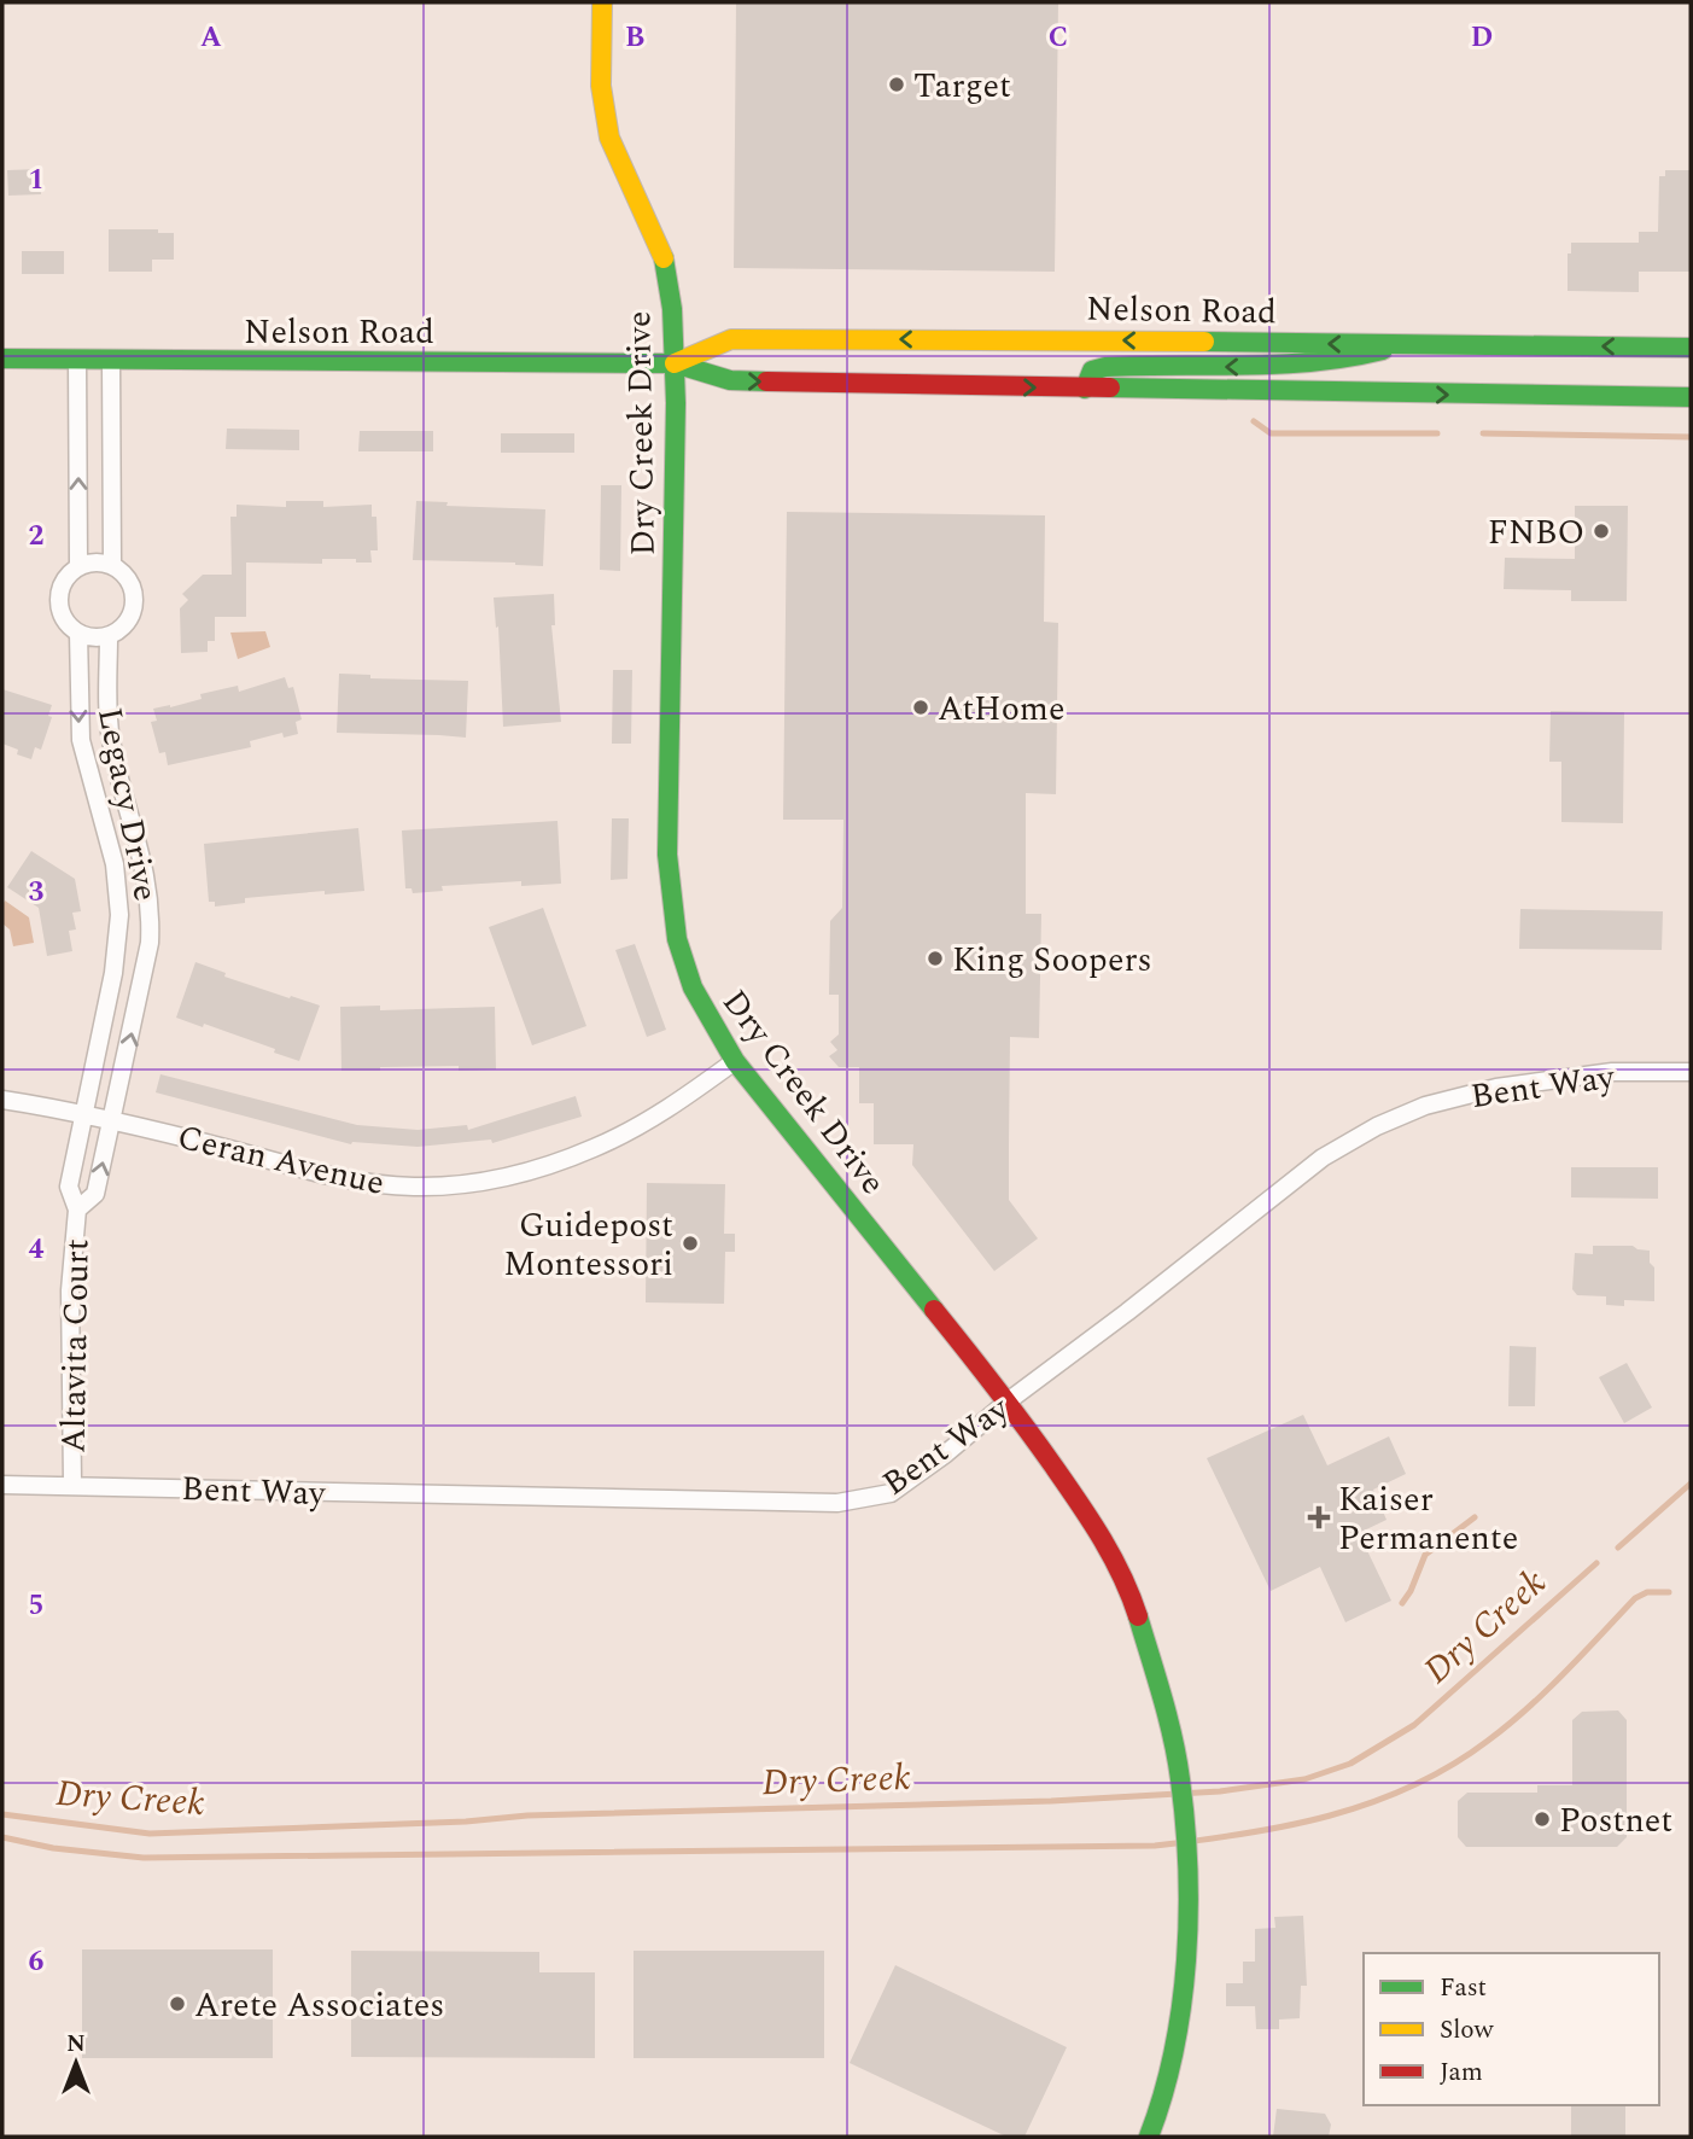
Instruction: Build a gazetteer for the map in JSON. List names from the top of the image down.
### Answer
{
  "streets": {
    "main road": ["Nelson Road", "Dry Creek Drive"],
    "street": [
      "Legacy Drive",
      "Bent Way",
      "Ceran Avenue",
      "Altavita Court"
    ]
  },
  "crossings": [
    ["Nelson Road", "Dry Creek Drive"],
    ["Dry Creek Drive", "Bent Way"],
    ["Dry Creek Drive", "Ceran Avenue"],
    ["Legacy Drive", "Ceran Avenue"],
    ["Legacy Drive", "Altavita Court"],
    ["Bent Way", "Altavita Court"],
    ["Ceran Avenue", "Altavita Court"]
  ],
  "water": ["Dry Creek"],
  "places": {
    "other": [
      "Target",
      "FNBO",
      "AtHome",
      "King Soopers",
      "Guidepost Montessori",
      "Postnet",
      "Arete Associates"
    ],
    "health": ["Kaiser Permanente"]
  },
  "legend": ["Fast", "Slow", "Jam"],
  "north": "top",
  "grid": {
    "columns": [
      "A",
      "B",
      "C",
      "D"
    ],
    "rows": [
      "1",
      "2",
      "3",
      "4",
      "5",
      "6"
    ]
  }
}
